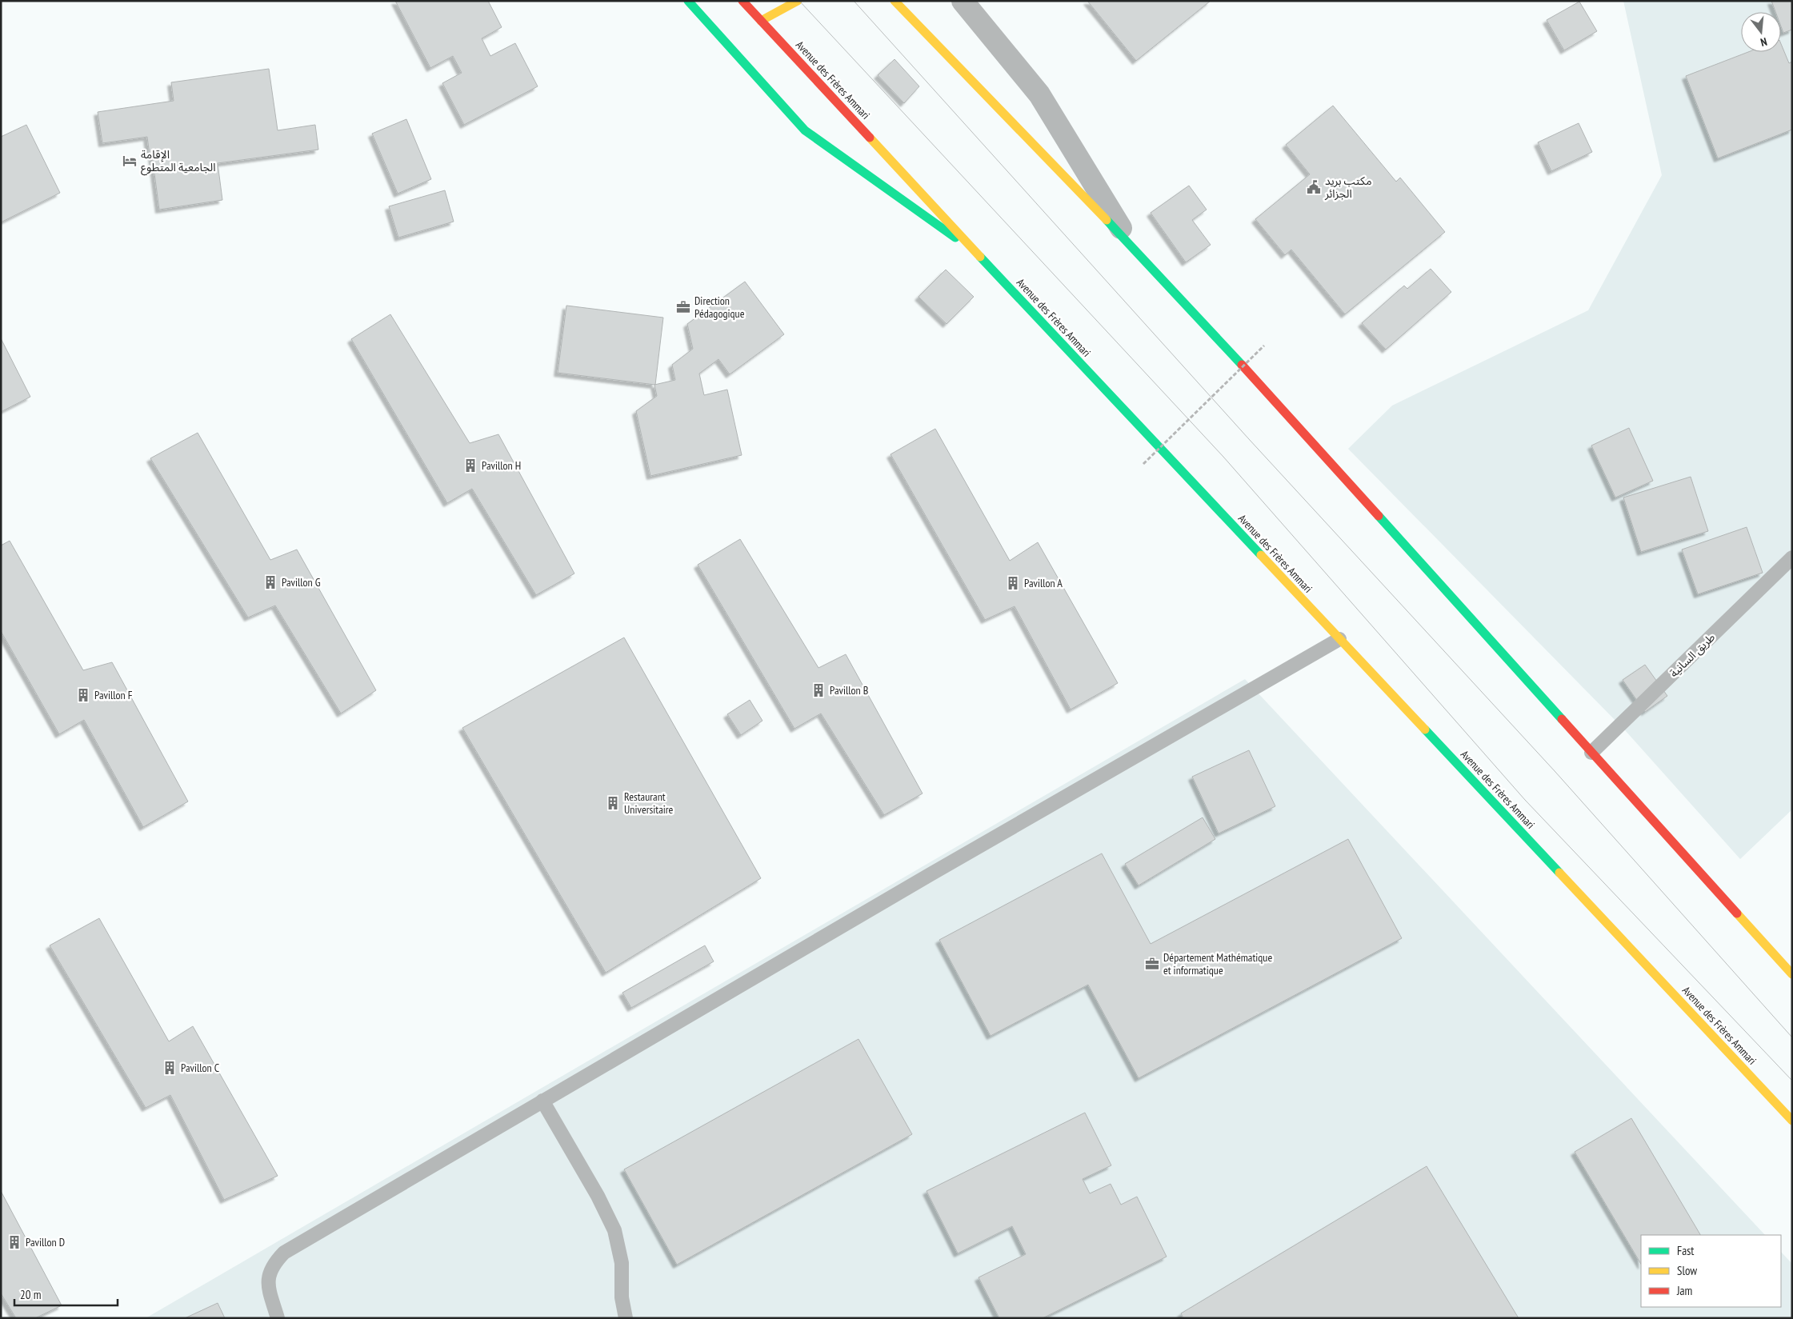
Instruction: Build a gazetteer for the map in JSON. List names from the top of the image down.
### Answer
{
  "streets": {
    "main road": ["Avenue des Frères Ammari"],
    "lane": ["طريق السانية"]
  },
  "places": {
    "hotel": ["الإقامة الجامعية المتطوع"],
    "public building": ["مكتب بريد الجزائر"],
    "office": ["Direction Pédagogique", "Département Mathématique et informatique"],
    "building": [
      "Pavillon H",
      "Pavillon G",
      "Pavillon A",
      "Pavillon B",
      "Pavillon F",
      "Restaurant Universitaire",
      "Pavillon C",
      "Pavillon D"
    ]
  },
  "legend": ["Fast", "Slow", "Jam"],
  "scale_bar": "20 m",
  "north": "bottom"
}
